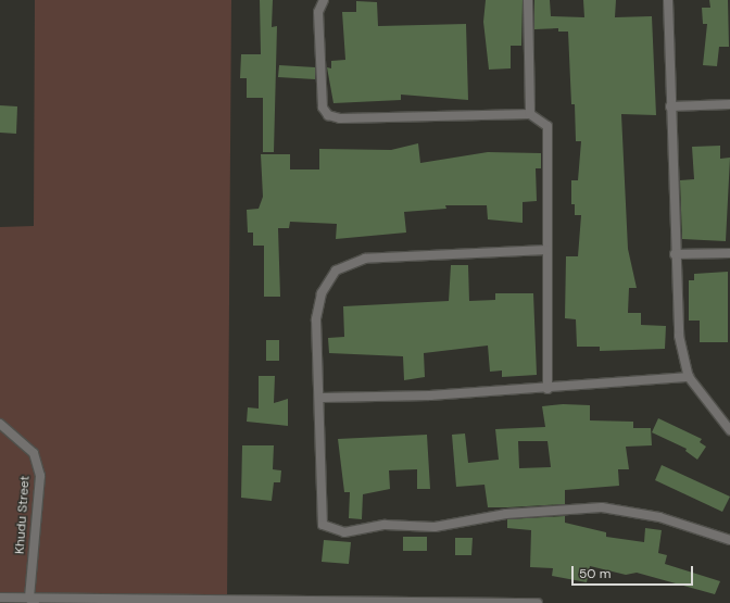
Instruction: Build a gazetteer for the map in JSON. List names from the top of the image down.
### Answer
{
  "streets": {
    "street": ["Khudu Street"]
  },
  "scale_bar": "50 m"
}
